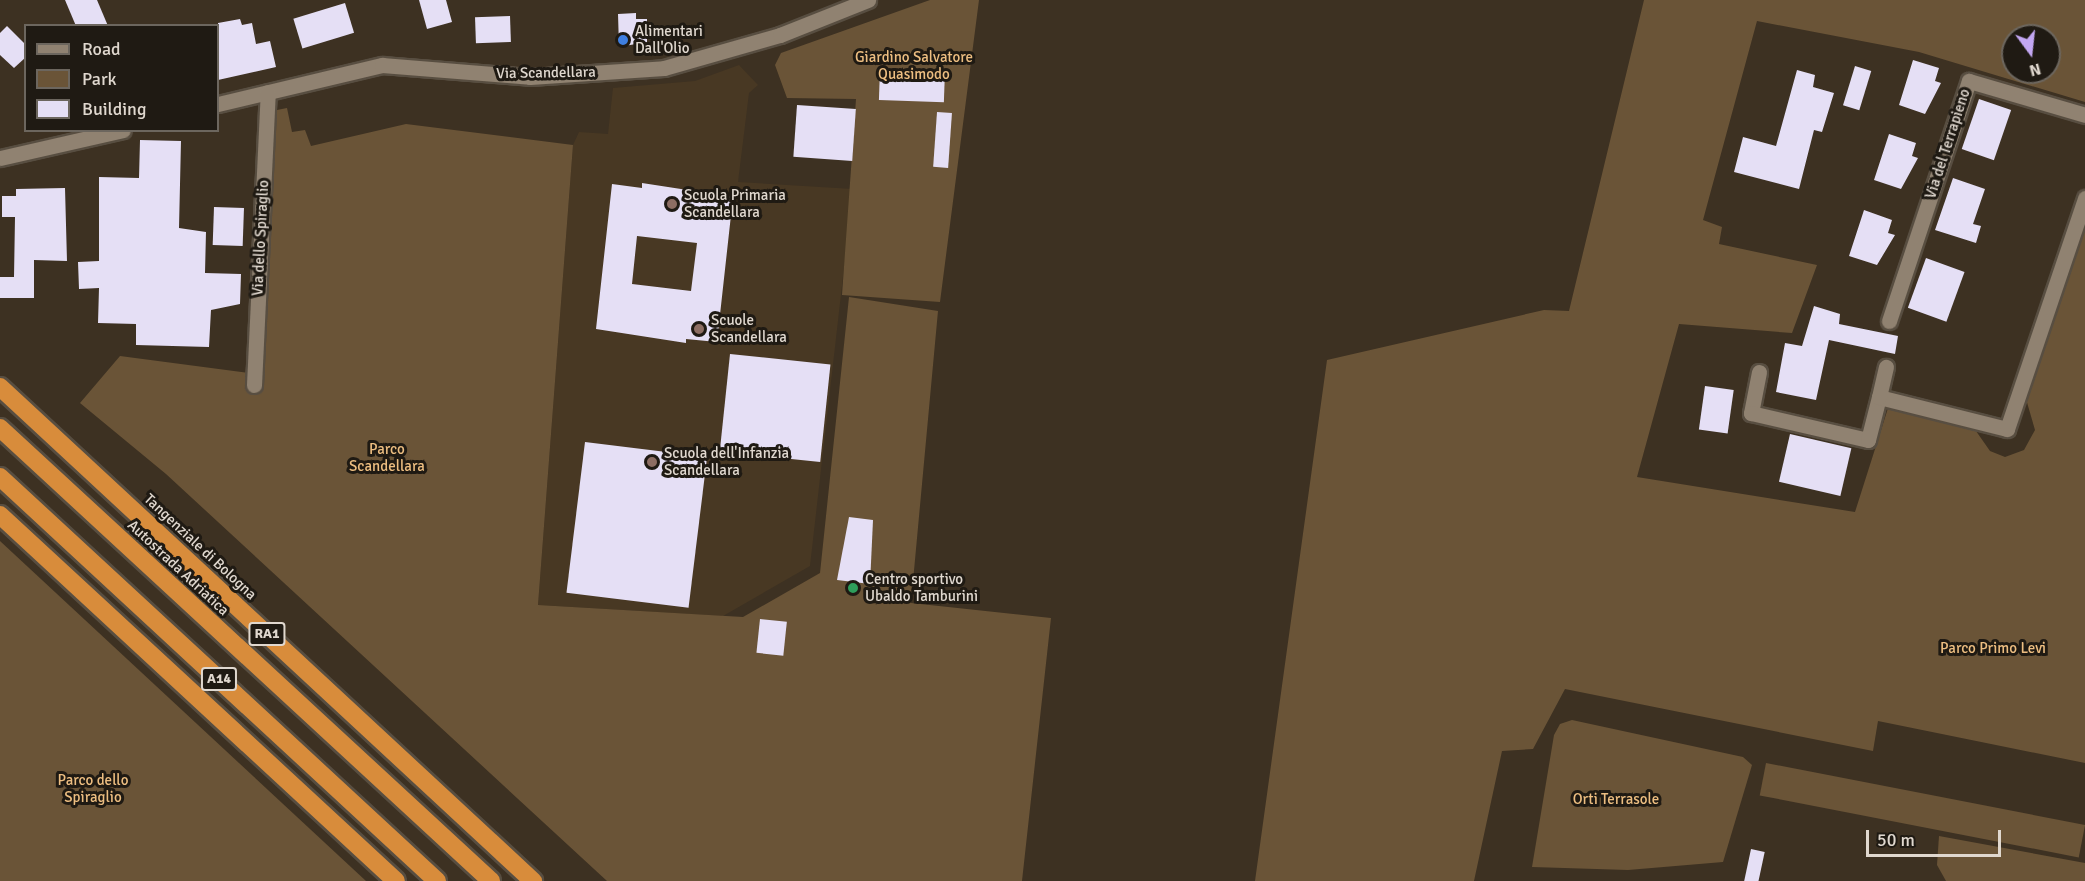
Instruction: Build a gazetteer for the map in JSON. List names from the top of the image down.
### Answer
{
  "streets": {
    "highway": [
      "Tangenziale di Bologna",
      "Autostrada Adriatica",
      "RA1",
      "A14"
    ],
    "street": ["Via Scandellara", "Via del Terrapieno", "Via dello Spiraglio"]
  },
  "crossings": [
    ["Via Scandellara", "Via dello Spiraglio"]
  ],
  "parks": [
    "Giardino Salvatore Quasimodo",
    "Parco Scandellara",
    "Parco Primo Levi",
    "Parco dello Spiraglio",
    "Orti Terrasole"
  ],
  "places": [
    "Alimentari Dall'Olio",
    "Scuola Primaria Scandellara",
    "Scuole Scandellara",
    "Scuola dell'Infanzia Scandellara",
    "Centro sportivo Ubaldo Tamburini"
  ],
  "legend": ["Road", "Park", "Building"],
  "scale_bar": "50 m",
  "north": "bottom"
}
